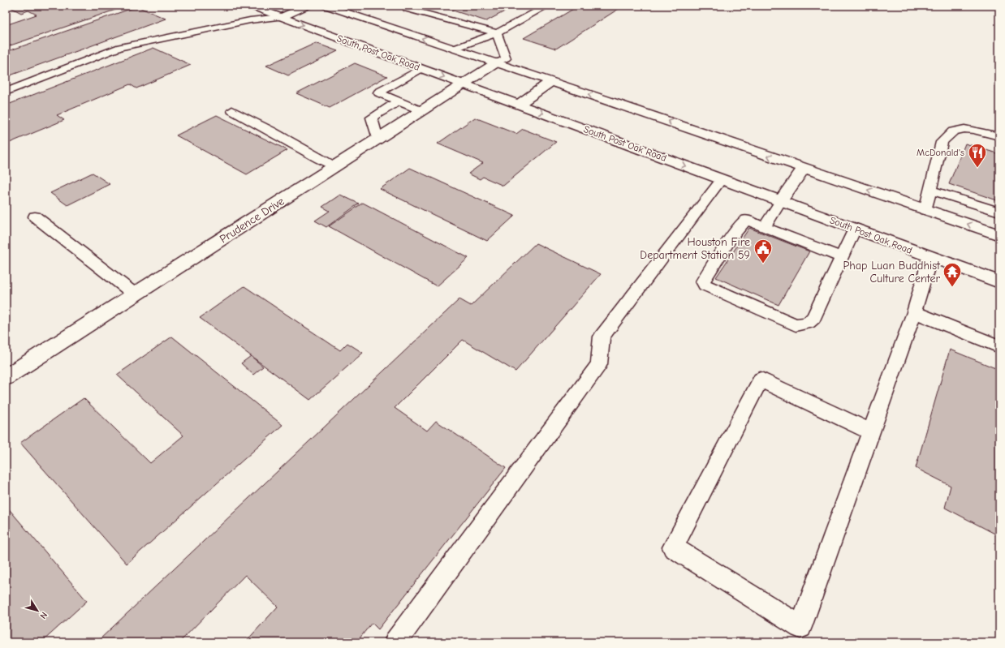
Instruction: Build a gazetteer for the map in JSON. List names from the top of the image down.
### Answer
{
  "streets": {
    "main road": ["South Post Oak Road", "Prudence Drive"]
  },
  "crossings": [
    ["South Post Oak Road", "Prudence Drive"]
  ],
  "places": {
    "restaurant": ["McDonald's"],
    "public building": ["Houston Fire Department Station 59"],
    "temple": ["Phap Luan Buddhist Culture Center"]
  },
  "north": "bottom right"
}
